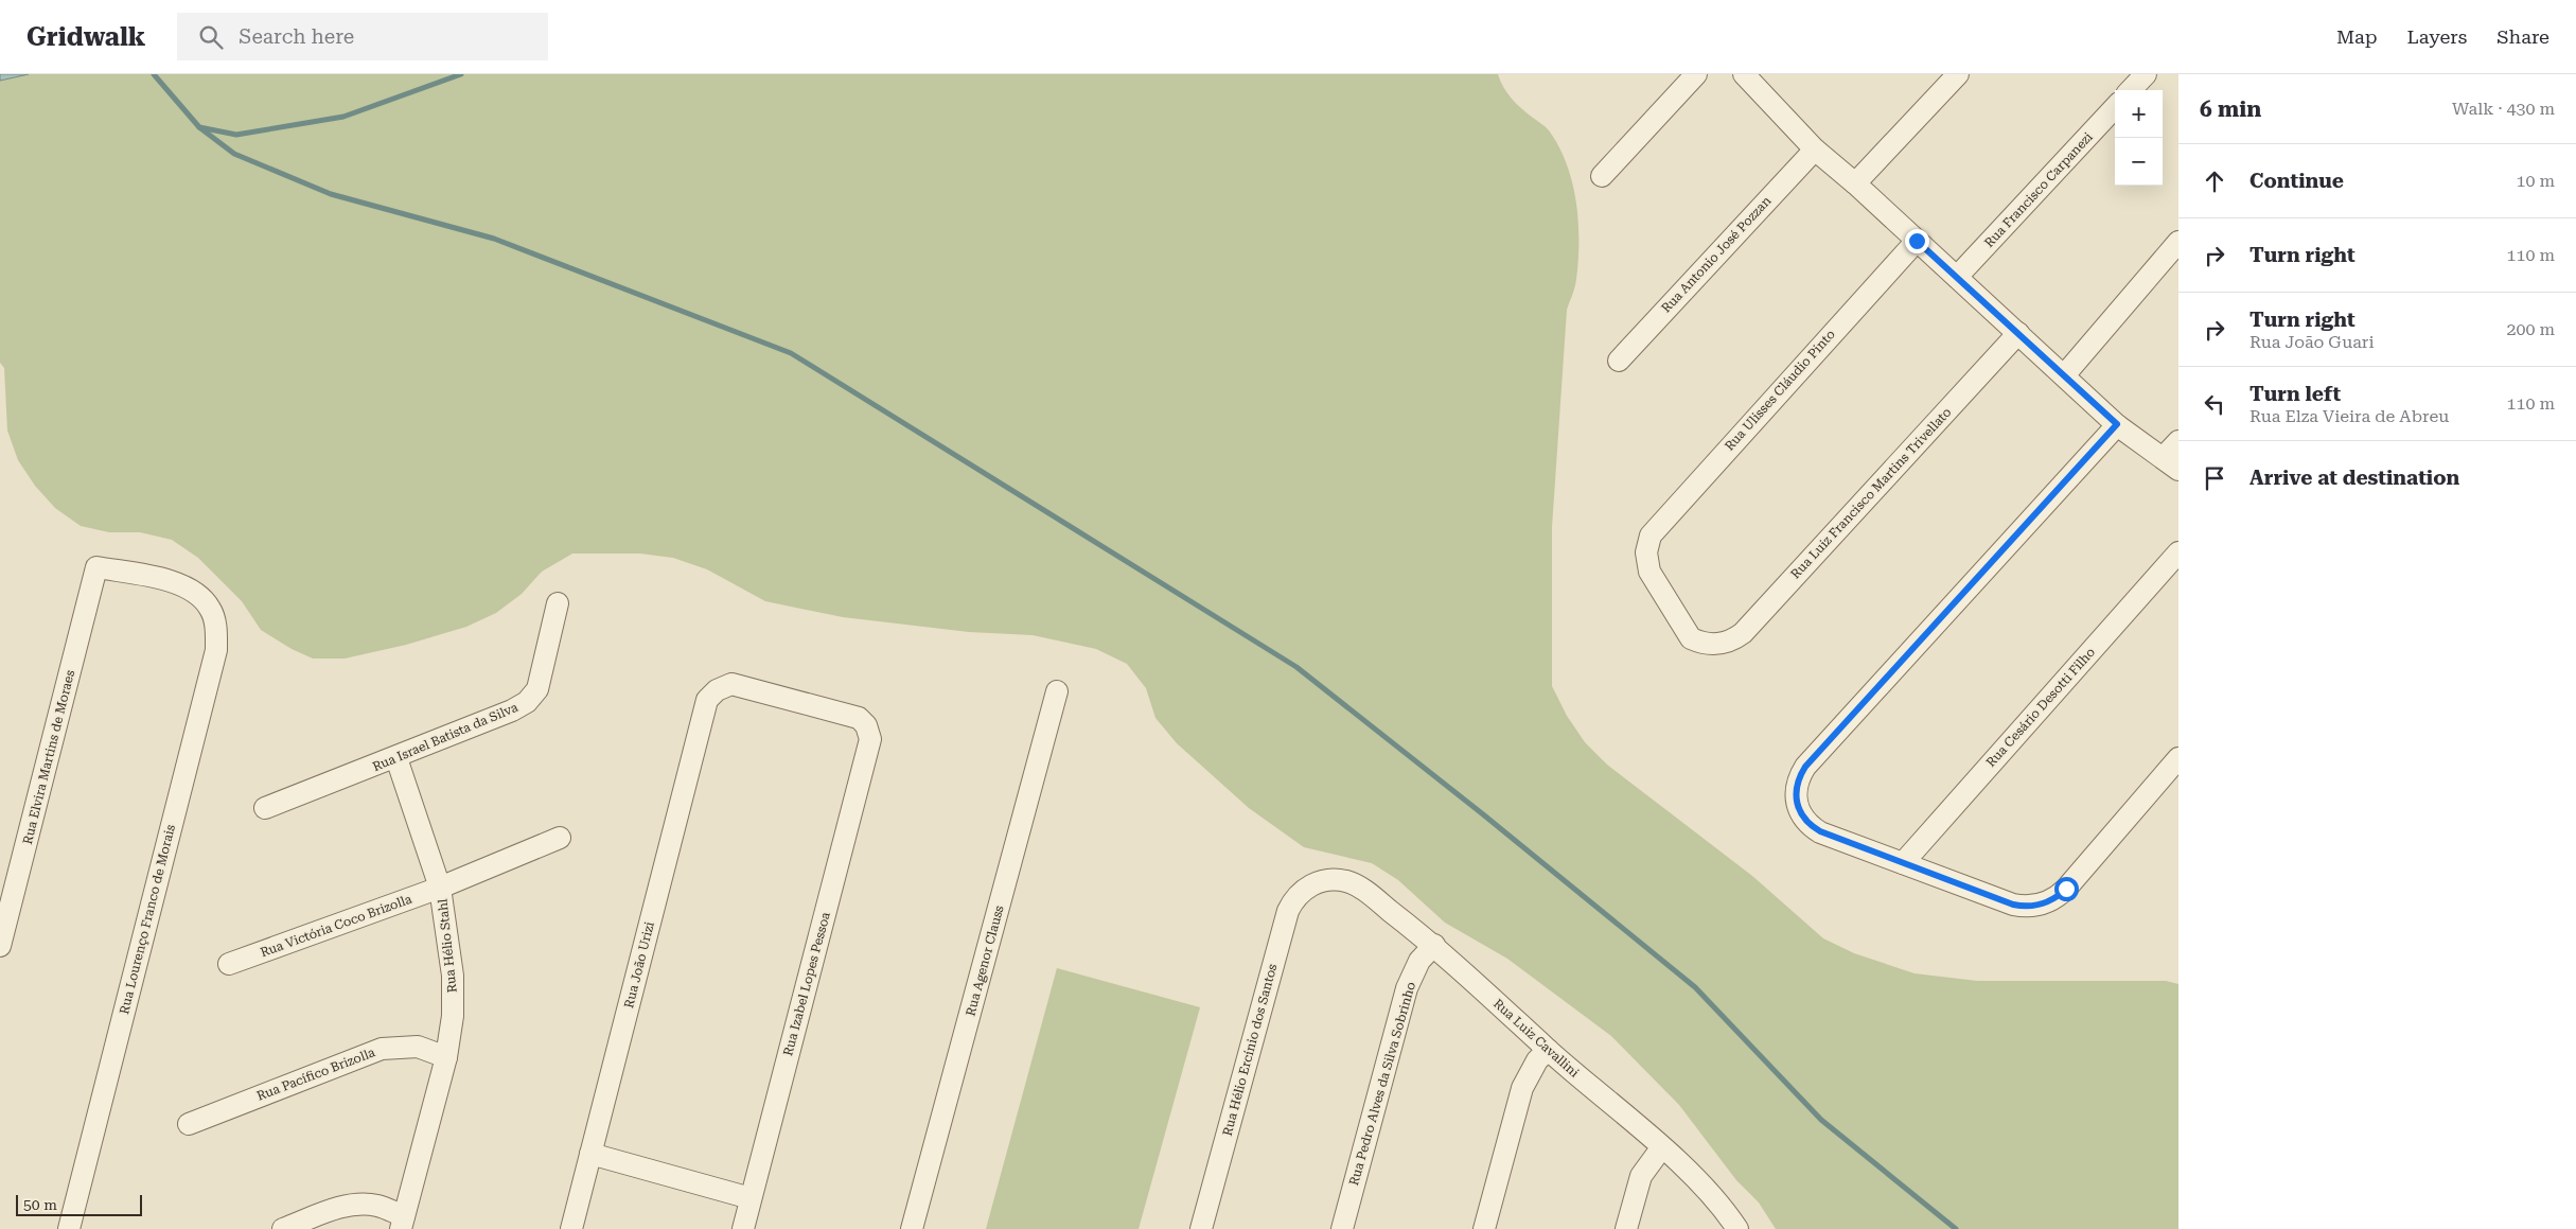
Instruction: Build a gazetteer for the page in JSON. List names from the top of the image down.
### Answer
{
  "streets": {
    "street": [
      "Rua Francisco Carpanezi",
      "Rua Antonio José Pozzan",
      "Rua Ulisses Cláudio Pinto",
      "Rua Luiz Francisco Martins Trivellato",
      "Rua Cesário Desotti Filho",
      "Rua Israel Batista da Silva",
      "Rua Elvira Martins de Moraes",
      "Rua Lourenço Franco de Morais",
      "Rua Victória Coco Brizolla",
      "Rua Hélio Stahl",
      "Rua Agenor Clauss",
      "Rua João Urizi",
      "Rua Izabel Lopes Pessoa",
      "Rua Luiz Cavallini",
      "Rua Hélio Ercínio dos Santos",
      "Rua Pacífico Brizolla",
      "Rua Pedro Alves da Silva Sobrinho"
    ]
  },
  "crossings": [
    ["Rua Ulisses Cláudio Pinto", "Rua Luiz Francisco Martins Trivellato"],
    ["Rua Israel Batista da Silva", "Rua Hélio Stahl"],
    ["Rua Elvira Martins de Moraes", "Rua Lourenço Franco de Morais"],
    ["Rua Victória Coco Brizolla", "Rua Hélio Stahl"],
    ["Rua Hélio Stahl", "Rua Pacífico Brizolla"],
    ["Rua João Urizi", "Rua Izabel Lopes Pessoa"],
    ["Rua Luiz Cavallini", "Rua Hélio Ercínio dos Santos"],
    ["Rua Luiz Cavallini", "Rua Pedro Alves da Silva Sobrinho"]
  ],
  "scale_bar": "50 m",
  "page": {
    "header": "Gridwalk",
    "search": "Search here",
    "nav": ["Map", "Layers", "Share"],
    "heading": ["6 min", "Walk · 430 m"],
    "map_buttons": ["+", "−"],
    "list": [
      ["Continue", "10 m"],
      ["Turn right", "110 m"],
      ["Turn right", "Rua João Guari", "200 m"],
      ["Turn left", "Rua Elza Vieira de Abreu", "110 m"],
      "Arrive at destination"
    ],
    "scale": "50 m"
  }
}
